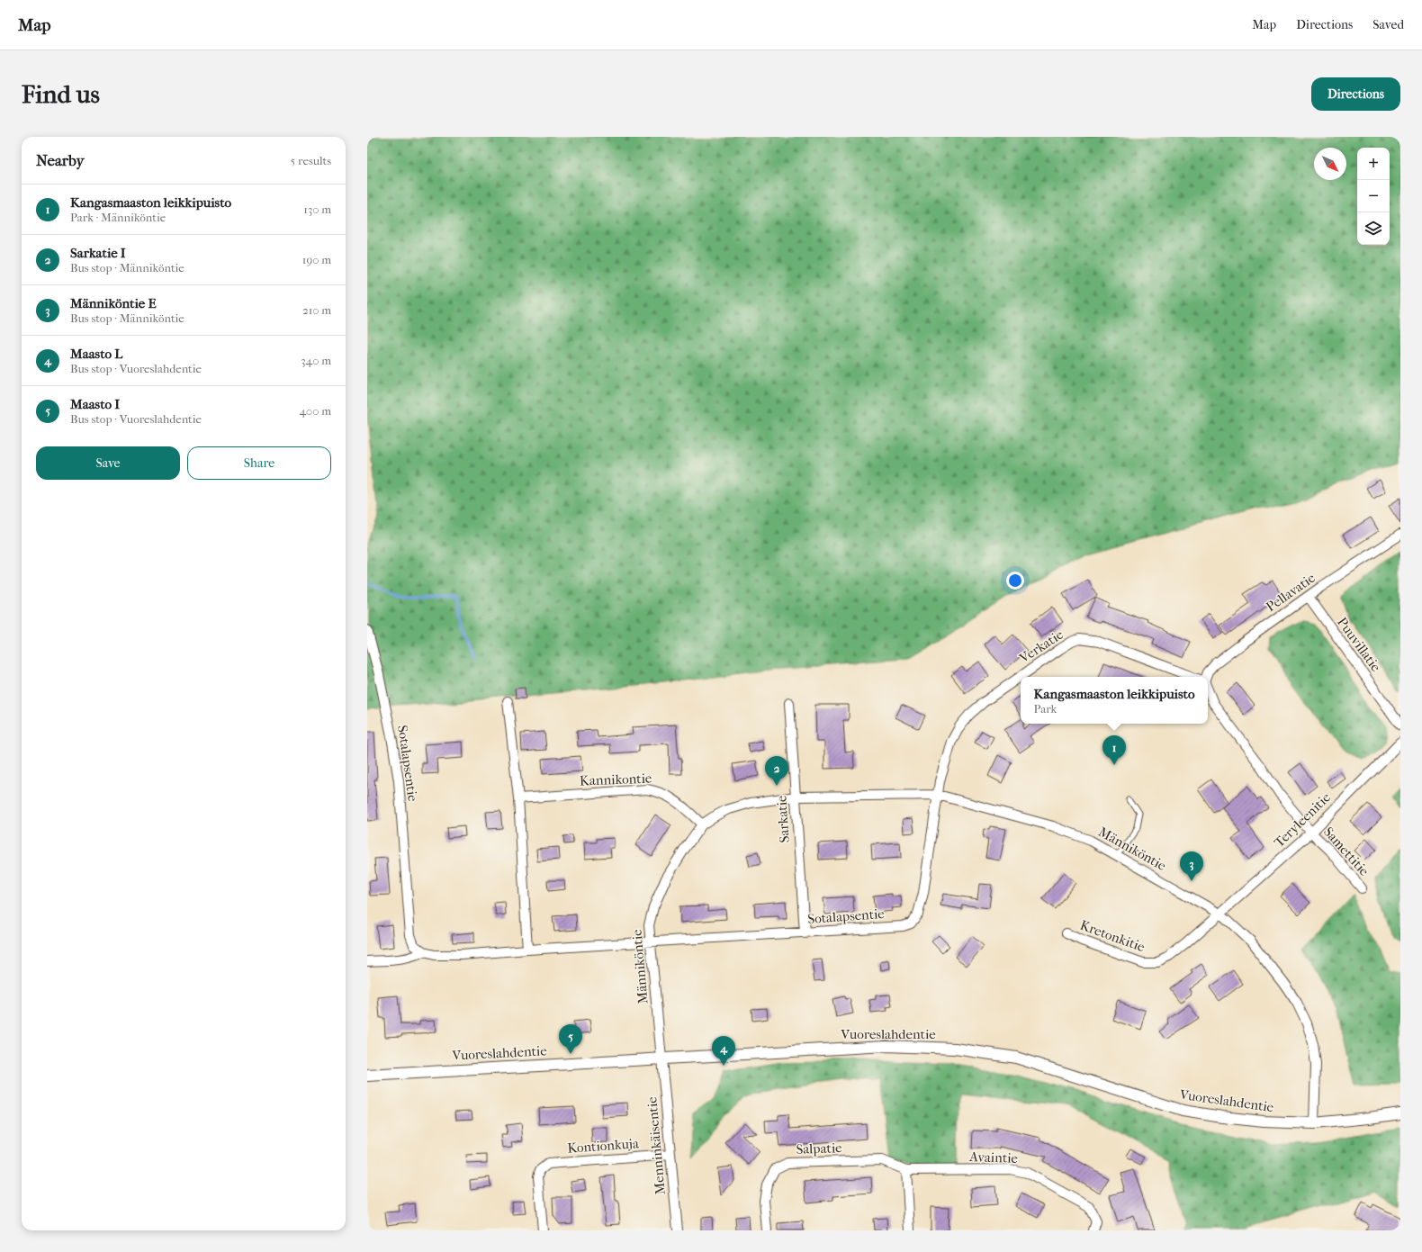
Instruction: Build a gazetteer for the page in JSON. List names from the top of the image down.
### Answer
{
  "streets": {
    "street": [
      "Pellavatie",
      "Puuvillatie",
      "Verkatie",
      "Sotalapsentie",
      "Kannikontie",
      "Sarkatie",
      "Teryleenitie",
      "Männiköntie",
      "Samettitie",
      "Kretonkitie",
      "Vuoreslahdentie",
      "Kontionkuja",
      "Menninkäisentie",
      "Salpatie",
      "Avaintie"
    ]
  },
  "crossings": [
    ["Pellavatie", "Puuvillatie"],
    ["Verkatie", "Sotalapsentie"],
    ["Verkatie", "Männiköntie"],
    ["Sotalapsentie", "Sarkatie"],
    ["Sotalapsentie", "Männiköntie"],
    ["Kannikontie", "Männiköntie"],
    ["Sarkatie", "Männiköntie"],
    ["Teryleenitie", "Männiköntie"],
    ["Teryleenitie", "Samettitie"],
    ["Teryleenitie", "Kretonkitie"],
    ["Männiköntie", "Kretonkitie"],
    ["Männiköntie", "Vuoreslahdentie"],
    ["Männiköntie", "Menninkäisentie"],
    ["Vuoreslahdentie", "Menninkäisentie"],
    ["Kontionkuja", "Menninkäisentie"],
    ["Salpatie", "Avaintie"]
  ],
  "north": "bottom right",
  "page": {
    "header": "Map",
    "nav": ["Map", "Directions", "Saved"],
    "buttons": [
      "Directions",
      ["Save", "Share"]
    ],
    "title": "Find us",
    "heading": ["Nearby", "5 results"],
    "map_buttons": ["+", "−"],
    "list": [
      {
        "mark": "1",
        "name": "Kangasmaaston leikkipuisto",
        "note": "Park · Männiköntie",
        "value": "130 m"
      },
      {
        "mark": "2",
        "name": "Sarkatie I",
        "note": "Bus stop · Männiköntie",
        "value": "190 m"
      },
      {
        "mark": "3",
        "name": "Männiköntie E",
        "note": "Bus stop · Männiköntie",
        "value": "210 m"
      },
      {
        "mark": "4",
        "name": "Maasto L",
        "note": "Bus stop · Vuoreslahdentie",
        "value": "340 m"
      },
      {
        "mark": "5",
        "name": "Maasto I",
        "note": "Bus stop · Vuoreslahdentie",
        "value": "400 m"
      }
    ],
    "popup": ["Kangasmaaston leikkipuisto", "Park"],
    "pins": [
      "1",
      "2",
      "3",
      "5",
      "4"
    ]
  }
}
